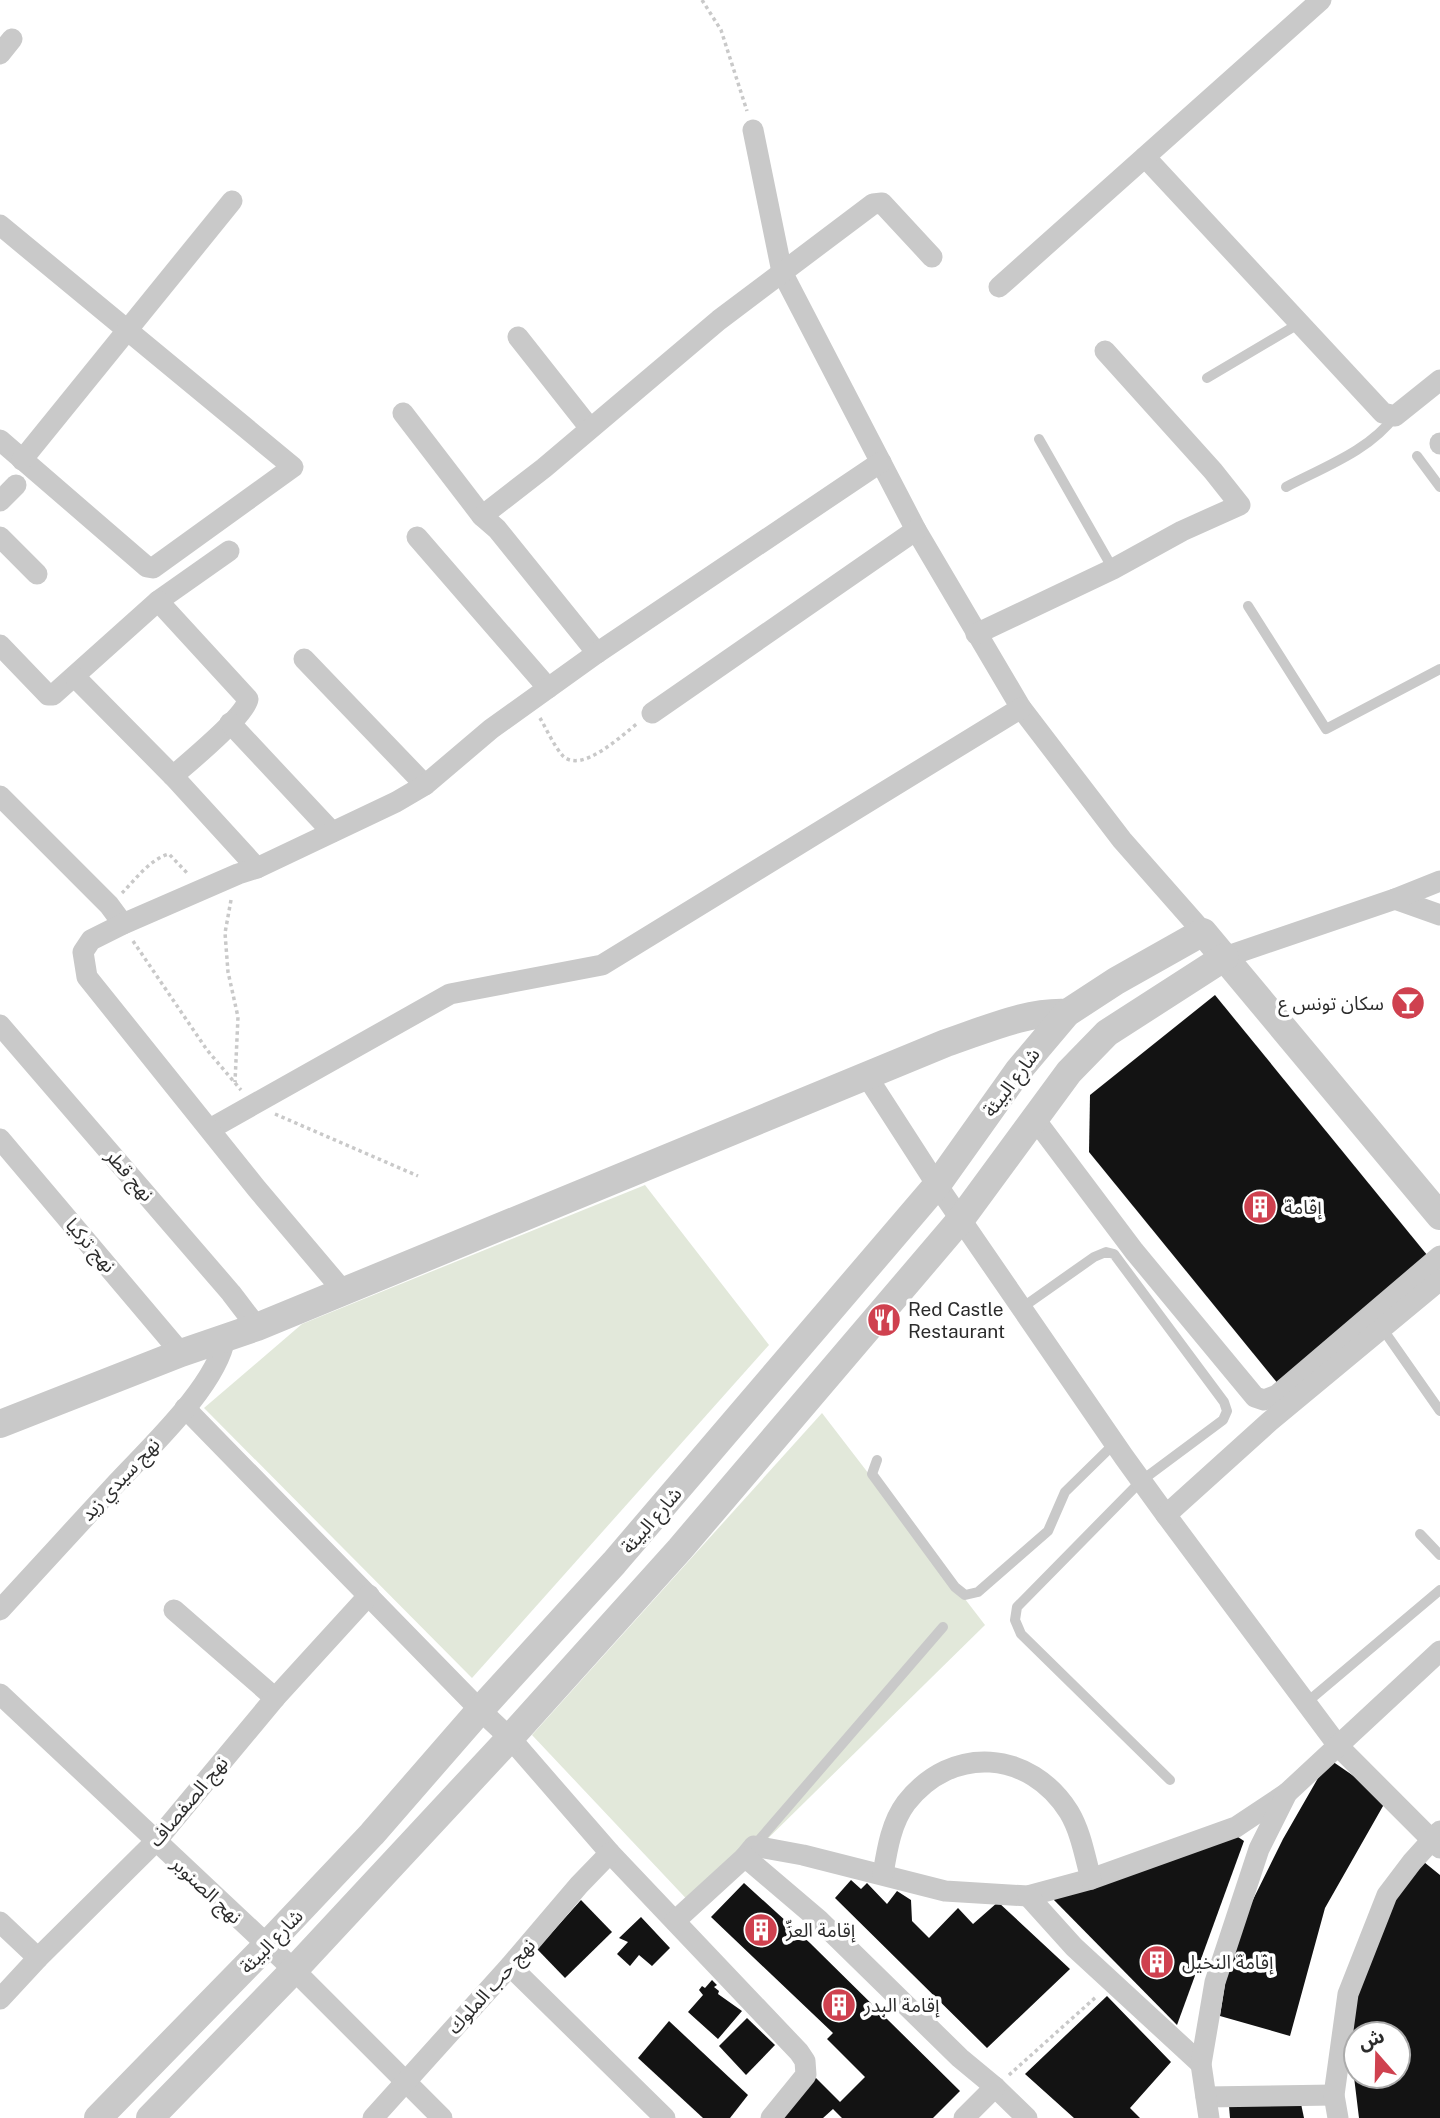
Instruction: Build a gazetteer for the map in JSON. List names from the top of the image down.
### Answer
{
  "streets": {
    "street": [
      "شارع البيئة",
      "نهج قطر",
      "نهج تركيا",
      "نهج سيدي زيد",
      "نهج الصفصاف",
      "نهج الصنوبر",
      "نهج حب الملوك"
    ]
  },
  "crossings": [
    ["شارع البيئة", "نهج الصنوبر"],
    ["نهج الصفصاف", "نهج الصنوبر"],
    ["نهج الصنوبر", "نهج حب الملوك"]
  ],
  "places": {
    "bar": ["سكان تونس ع"],
    "building": [
      "إقامة",
      "إقامة العزّ",
      "إقامة النخيل",
      "إقامة البدر"
    ],
    "restaurant": ["Red Castle Restaurant"]
  },
  "north": "top"
}
